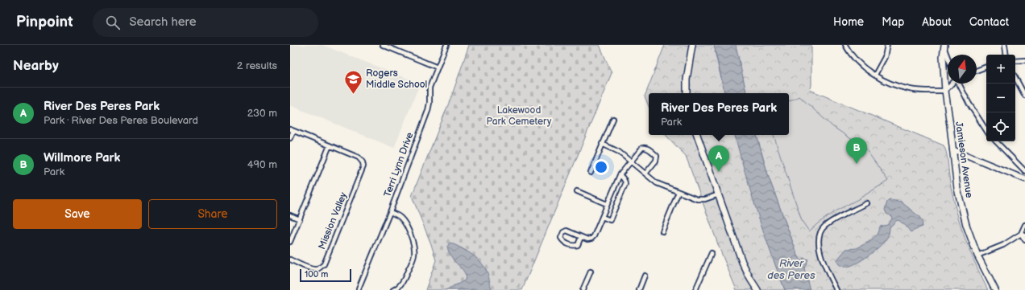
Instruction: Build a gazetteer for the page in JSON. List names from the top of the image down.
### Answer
{
  "streets": {
    "main road": ["Jamieson Avenue"],
    "street": ["Terri Lynn Drive", "Mission Valley"]
  },
  "water": ["River des Peres"],
  "parks": ["Lakewood Park Cemetery"],
  "places": {
    "school or university": ["Rogers Middle School"]
  },
  "scale_bar": "100 m",
  "north": "top",
  "page": {
    "header": "Pinpoint",
    "search": "Search here",
    "nav": [
      "Home",
      "Map",
      "About",
      "Contact"
    ],
    "heading": ["Nearby", "2 results"],
    "map_buttons": ["+", "−"],
    "list": [
      {
        "mark": "A",
        "name": "River Des Peres Park",
        "note": "Park · River Des Peres Boulevard",
        "value": "230 m"
      },
      {
        "mark": "B",
        "name": "Willmore Park",
        "note": "Park",
        "value": "490 m"
      }
    ],
    "popup": ["River Des Peres Park", "Park"],
    "pins": ["B", "A"],
    "buttons": ["Save", "Share"],
    "scale": "100 m"
  }
}
